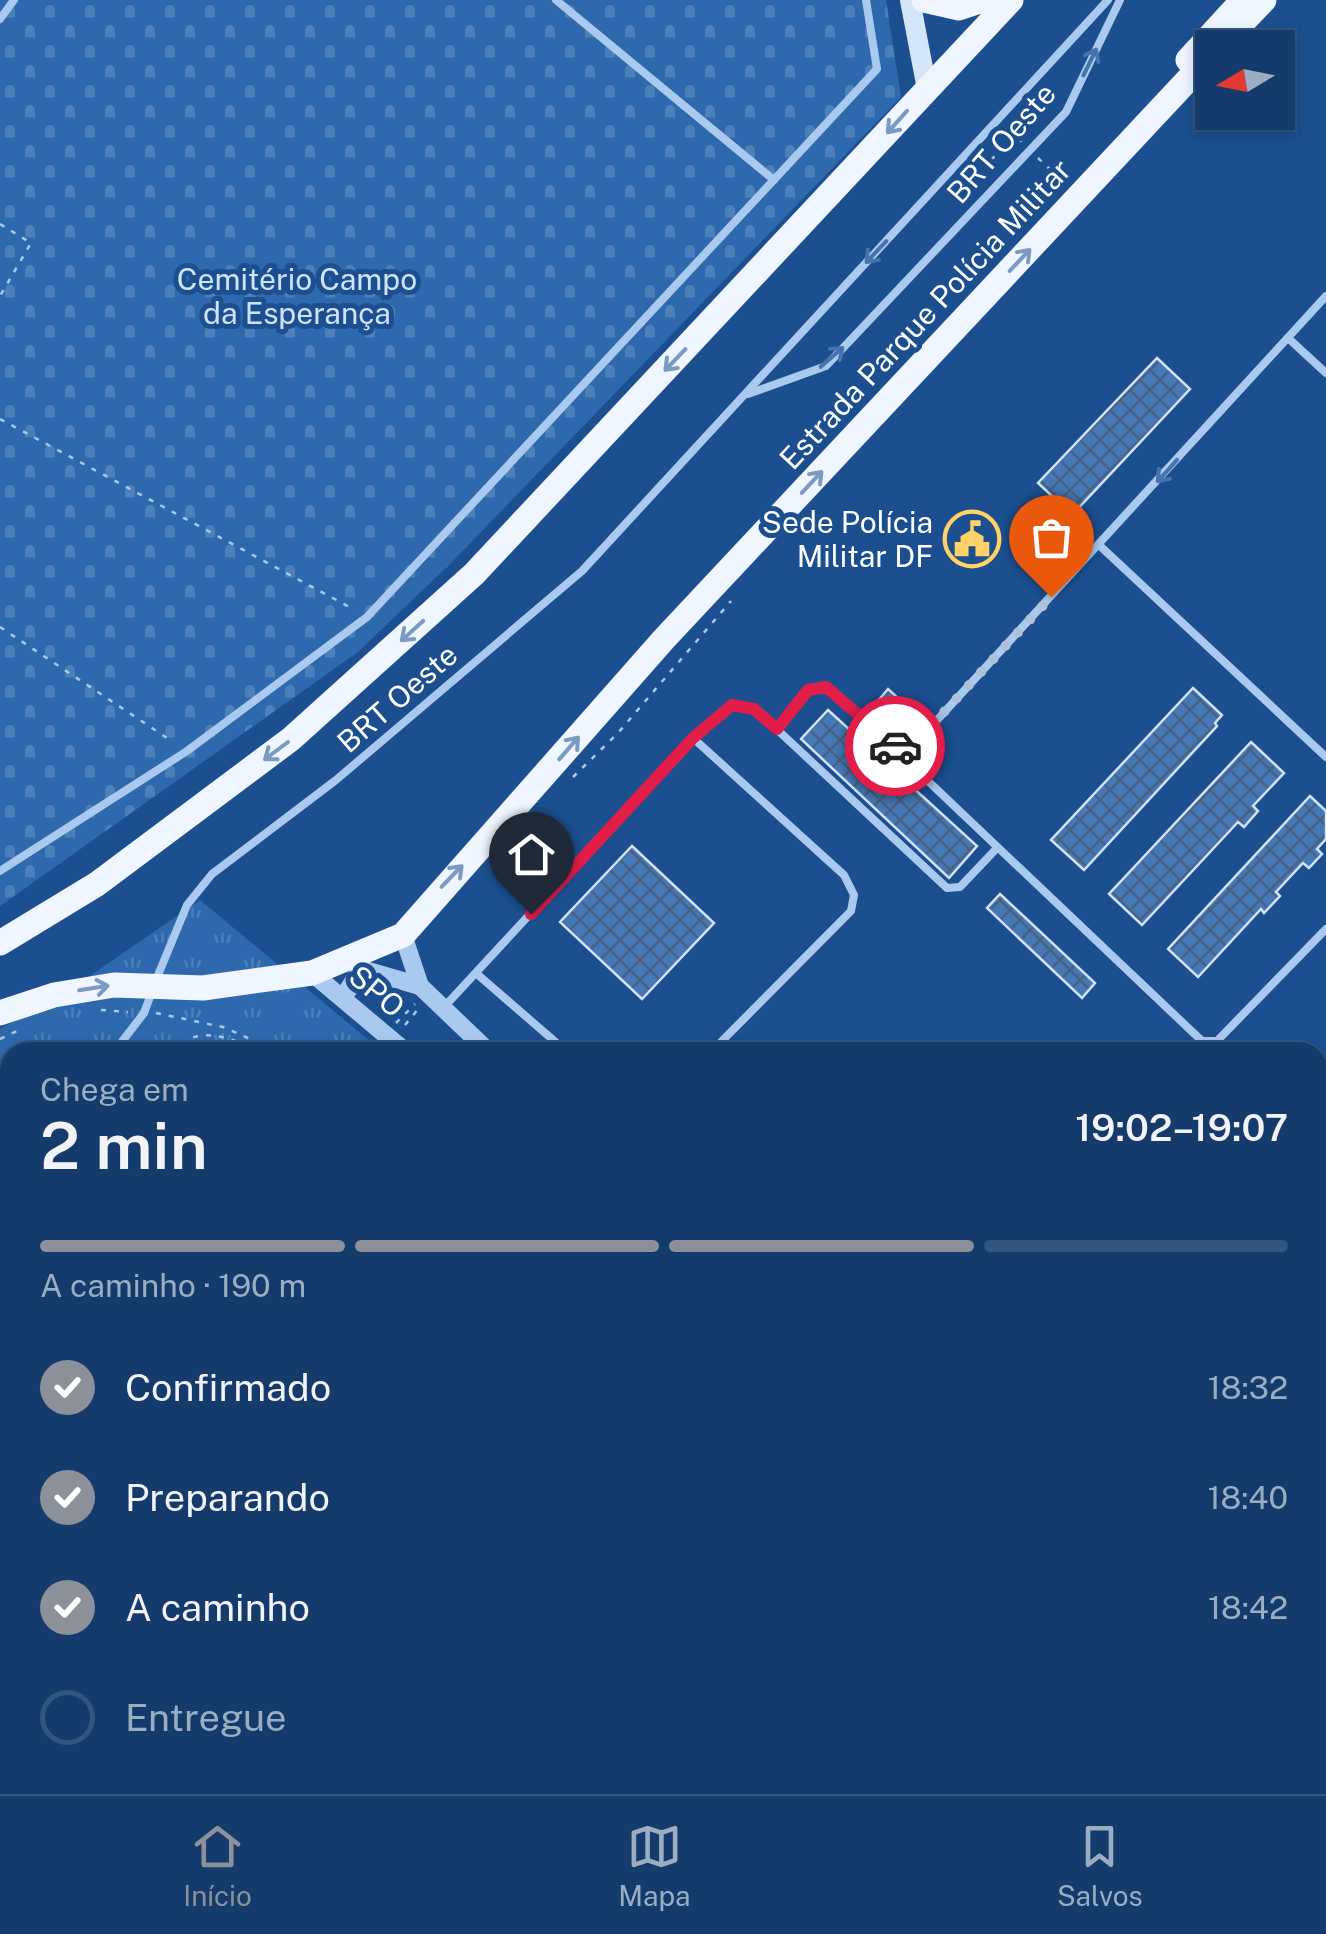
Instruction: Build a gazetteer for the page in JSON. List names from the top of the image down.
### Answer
{
  "streets": {
    "main road": ["Estrada Parque Polícia Militar"],
    "street": ["SPO"],
    "lane": ["BRT Oeste"]
  },
  "crossings": [
    ["BRT Oeste", "Estrada Parque Polícia Militar"],
    ["Estrada Parque Polícia Militar", "SPO"]
  ],
  "parks": ["Cemitério Campo da Esperança"],
  "places": {
    "public building": ["Sede Polícia Militar DF"]
  },
  "north": "left",
  "page": {
    "heading": ["2 min", "Chega em", "19:02–19:07"],
    "bar": "A caminho · 190 m",
    "list": [
      ["Confirmado", "18:32"],
      ["Preparando", "18:40"],
      ["A caminho", "18:42"],
      "Entregue"
    ],
    "tabs": ["Início", "Mapa", "Salvos"]
  }
}
